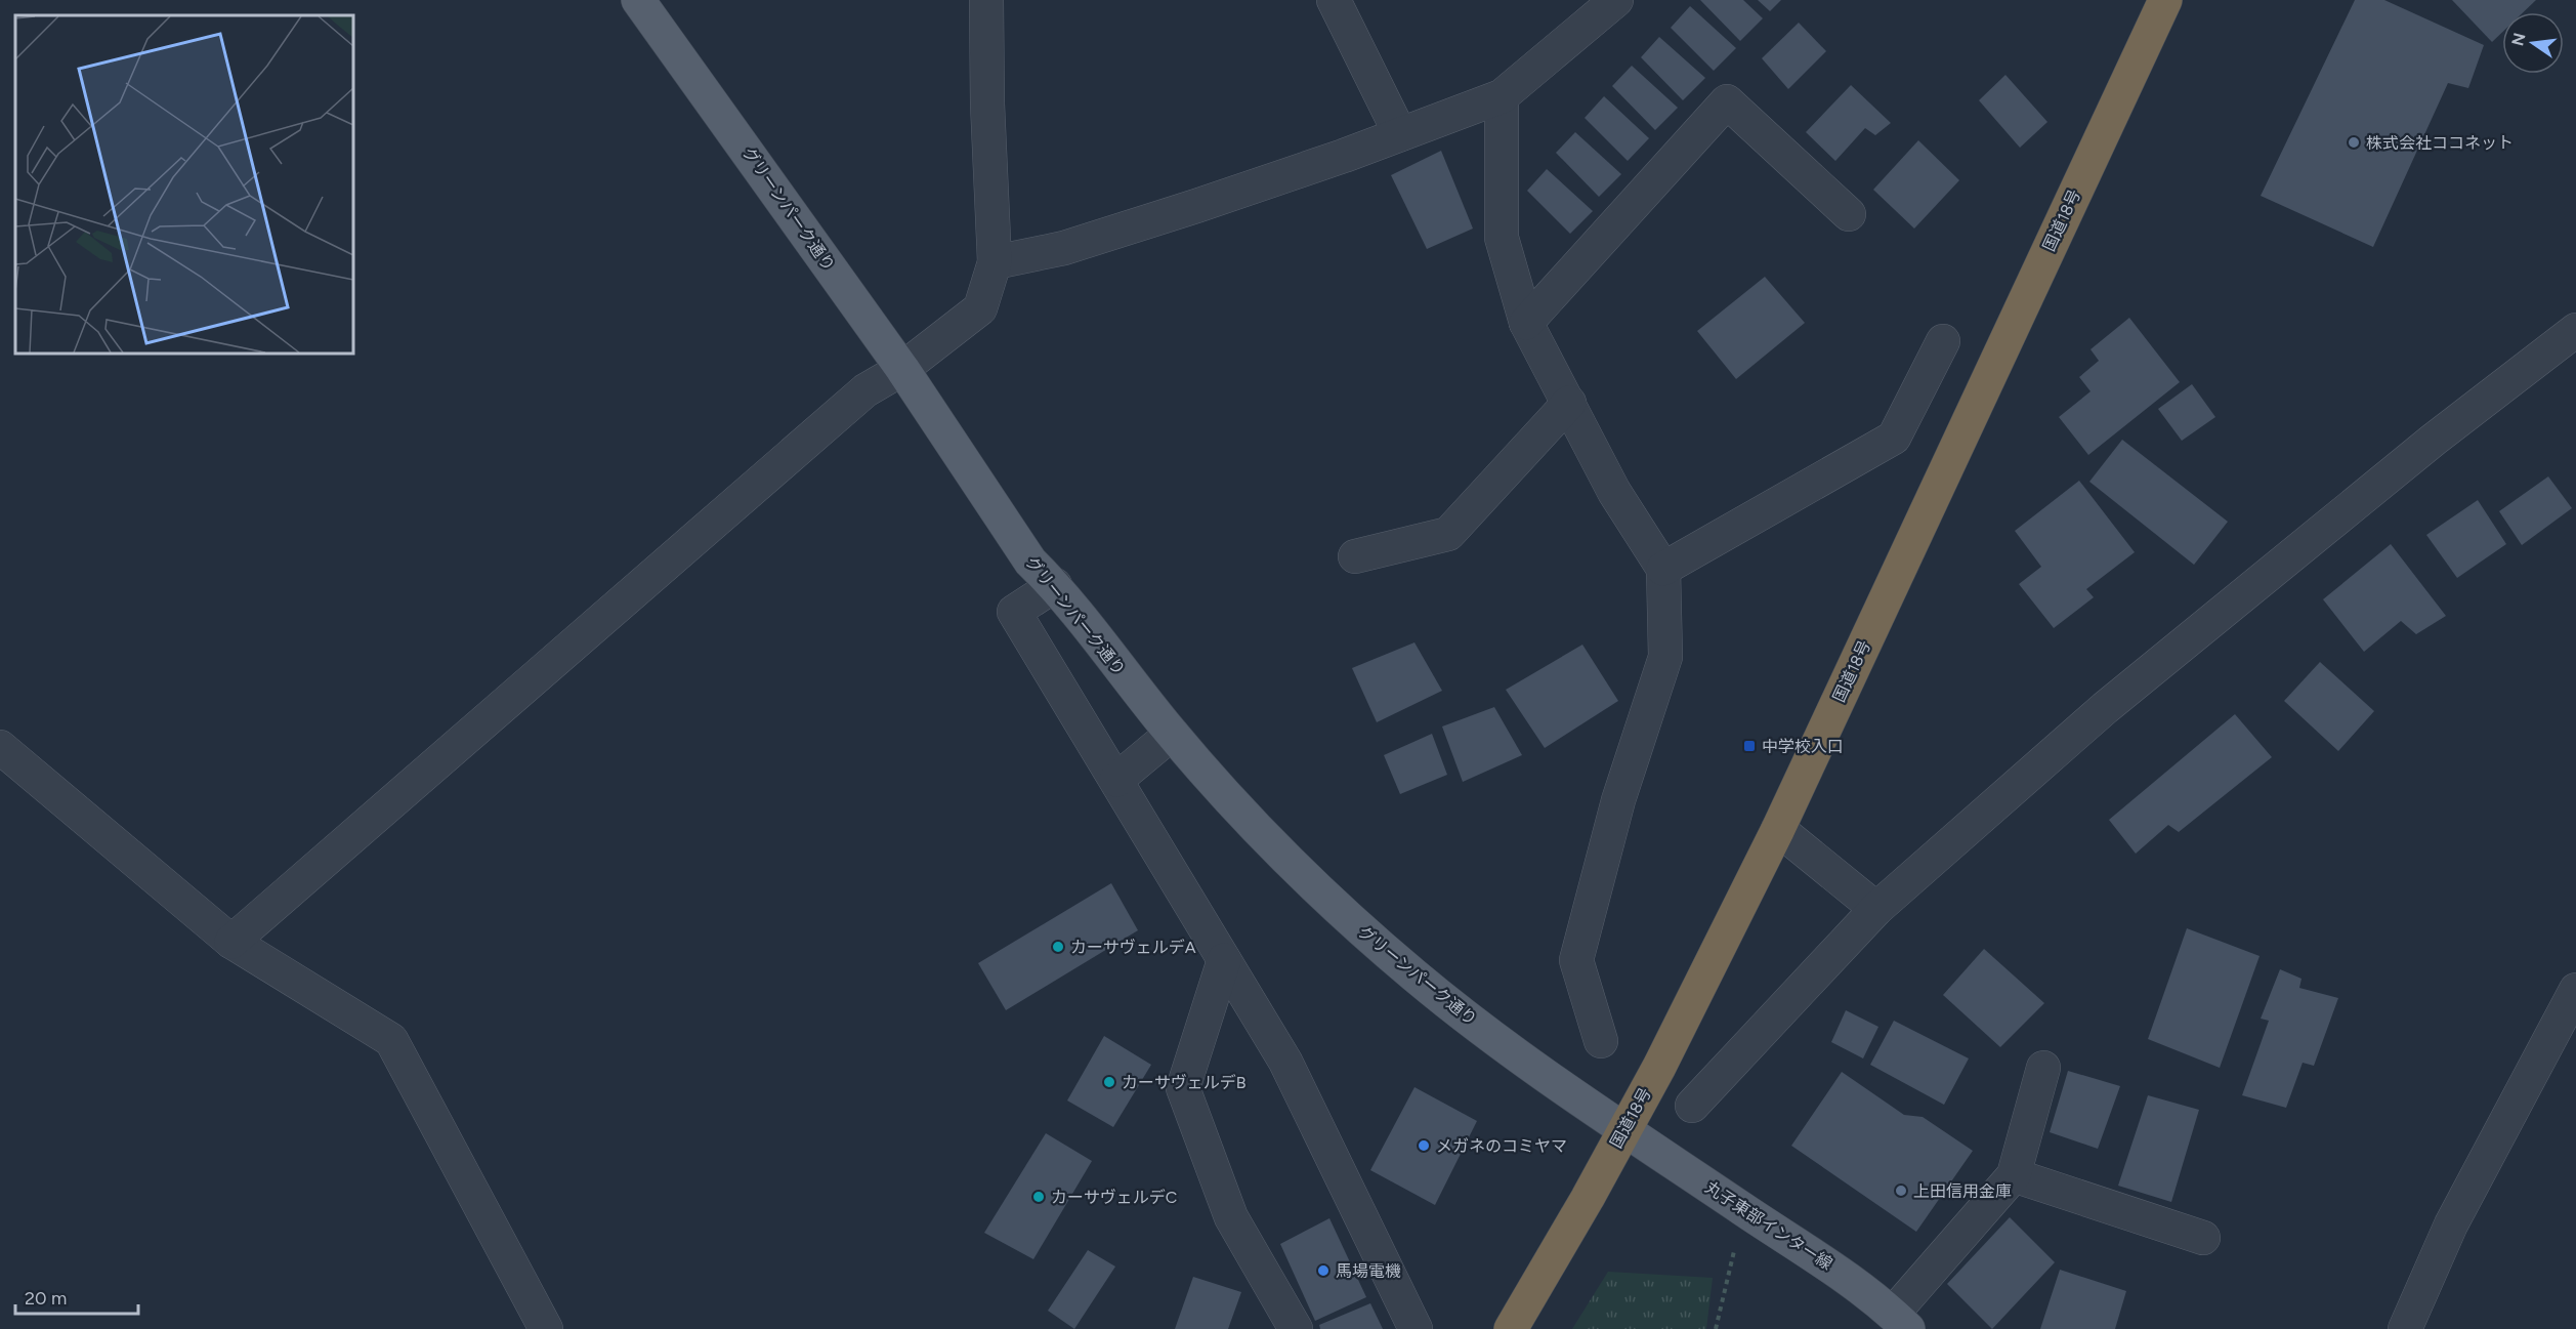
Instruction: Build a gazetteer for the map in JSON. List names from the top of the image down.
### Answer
{
  "streets": {
    "highway": ["国道18号"],
    "main road": ["グリーンパーク通り", "丸子東部インター線"]
  },
  "crossings": [
    ["グリーンパーク通り", "国道18号"],
    ["グリーンパーク通り", "丸子東部インター線"],
    ["国道18号", "丸子東部インター線"]
  ],
  "places": {
    "other": [
      "株式会社ココネット",
      "カーサヴェルデA",
      "カーサヴェルデB",
      "メガネのコミヤマ",
      "上田信用金庫",
      "カーサヴェルデC",
      "馬場電機"
    ],
    "transit": ["中学校入口"]
  },
  "scale_bar": "20 m",
  "north": "left"
}
